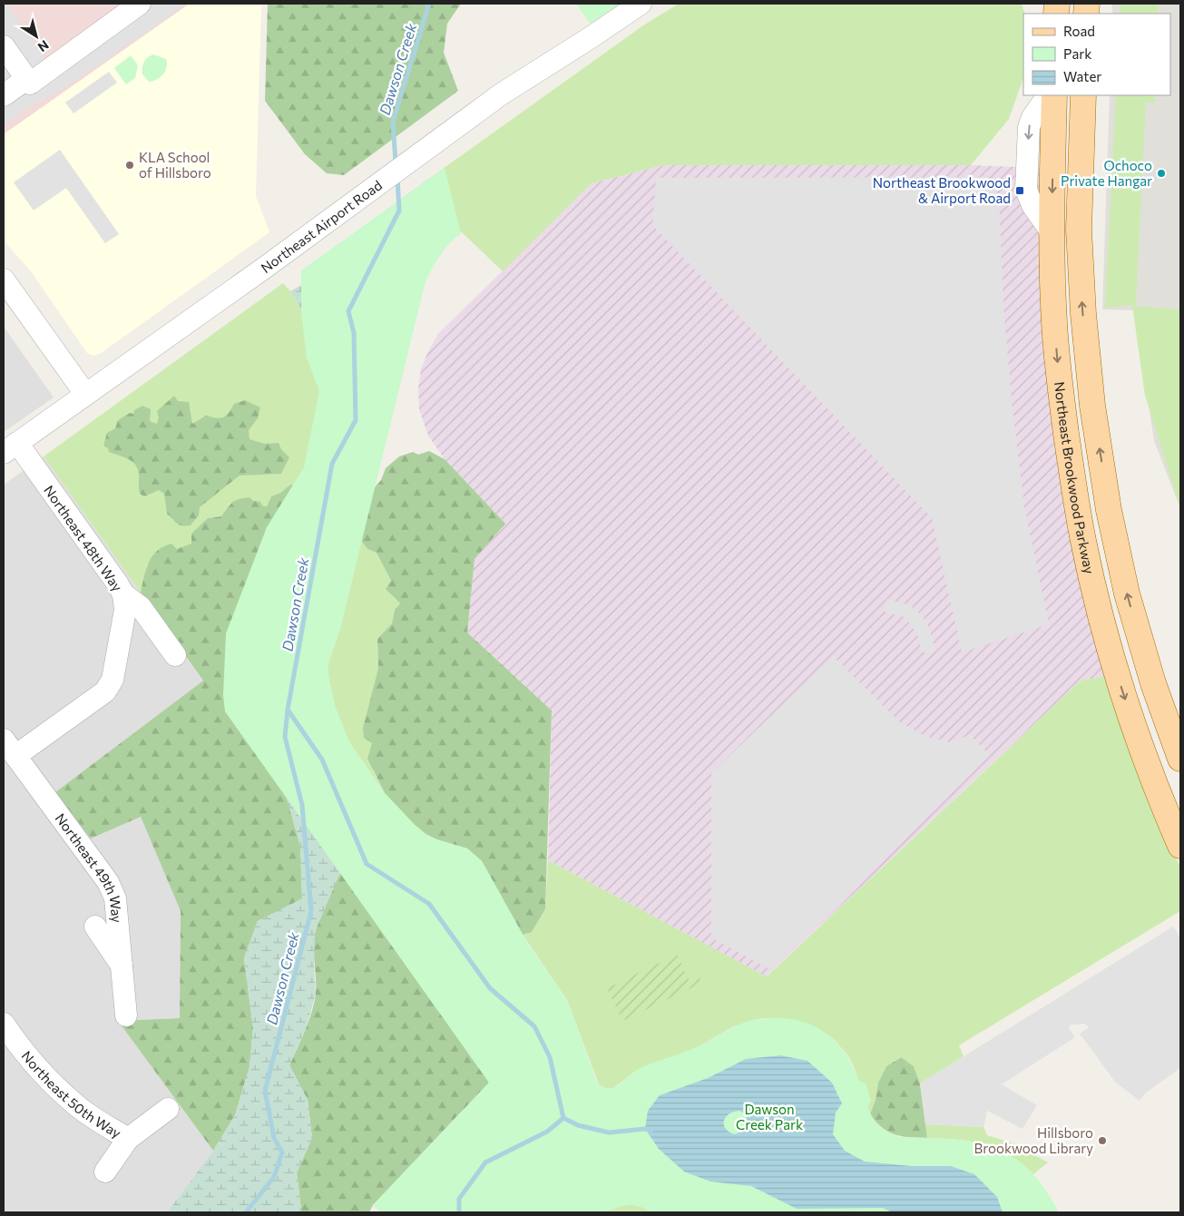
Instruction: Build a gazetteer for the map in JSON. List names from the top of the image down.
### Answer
{
  "streets": {
    "main road": ["Northeast Brookwood Parkway"],
    "street": [
      "Northeast Airport Road",
      "Northeast 48th Way",
      "Northeast 49th Way",
      "Northeast 50th Way"
    ]
  },
  "crossings": [
    ["Northeast Airport Road", "Northeast 48th Way"],
    ["Northeast 48th Way", "Northeast 49th Way"]
  ],
  "water": ["Dawson Creek"],
  "parks": ["Dawson Creek Park"],
  "places": {
    "other": ["KLA School of Hillsboro", "Ochoco Private Hangar", "Hillsboro Brookwood Library"],
    "transit": ["Northeast Brookwood & Airport Road"]
  },
  "legend": ["Road", "Park", "Water"],
  "north": "bottom right"
}
